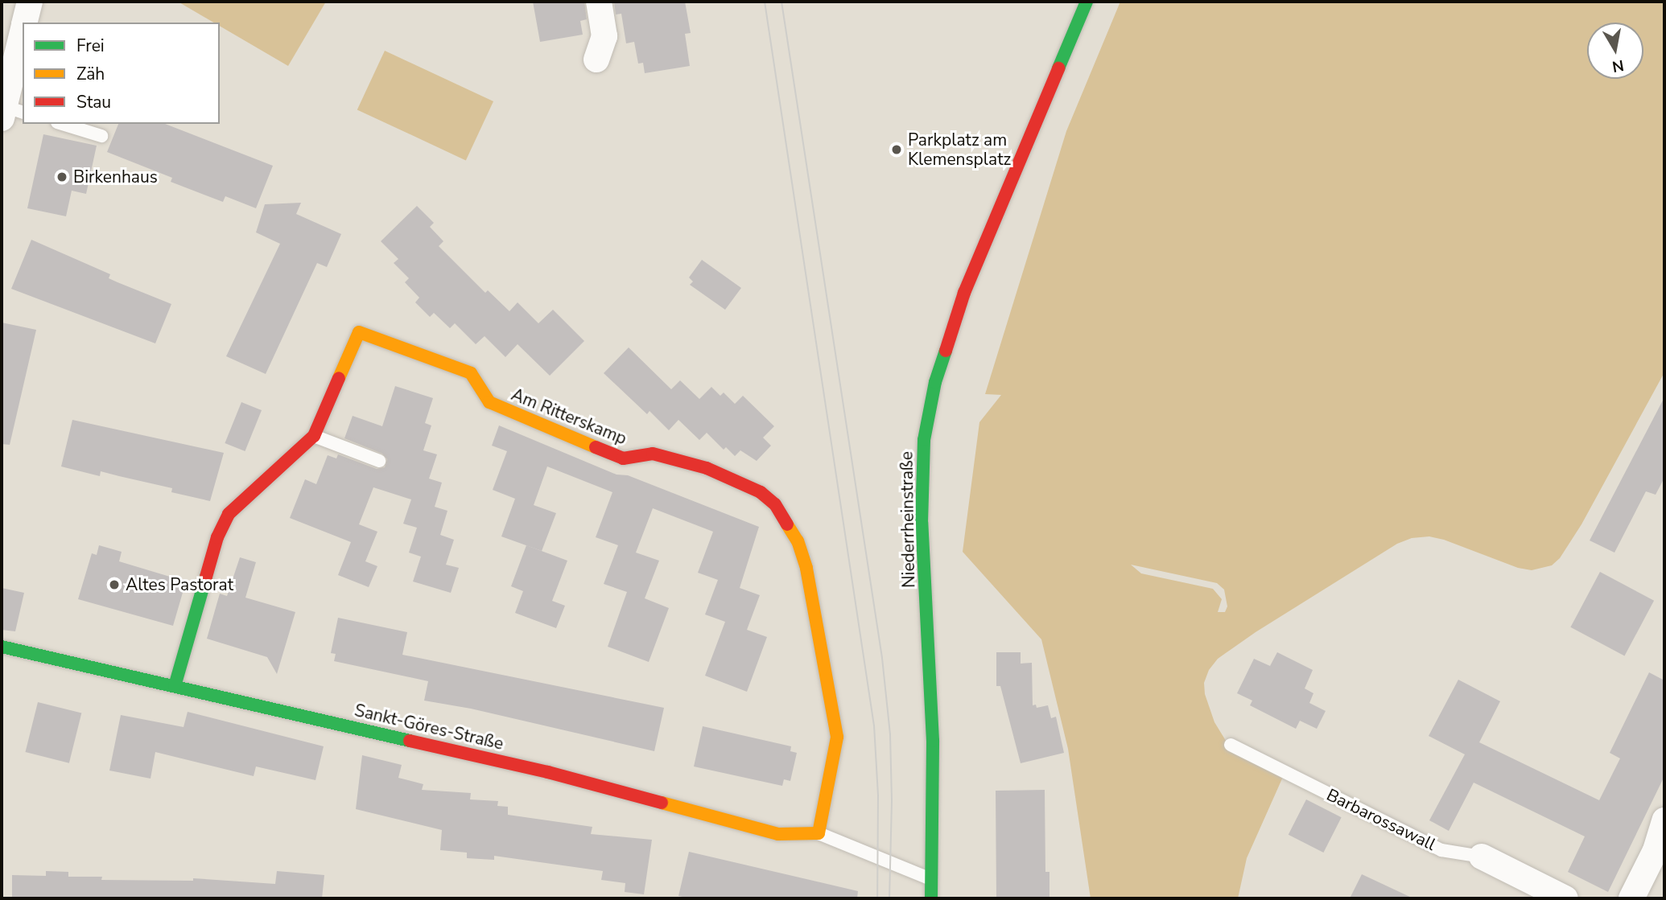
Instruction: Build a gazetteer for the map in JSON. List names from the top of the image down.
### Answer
{
  "streets": {
    "street": [
      "Am Ritterskamp",
      "Niederrheinstraße",
      "Sankt-Göres-Straße",
      "Barbarossawall"
    ]
  },
  "crossings": [
    ["Am Ritterskamp", "Sankt-Göres-Straße"]
  ],
  "places": ["Parkplatz am Klemensplatz", "Birkenhaus", "Altes Pastorat"],
  "legend": ["Frei", "Zäh", "Stau"],
  "north": "bottom"
}
